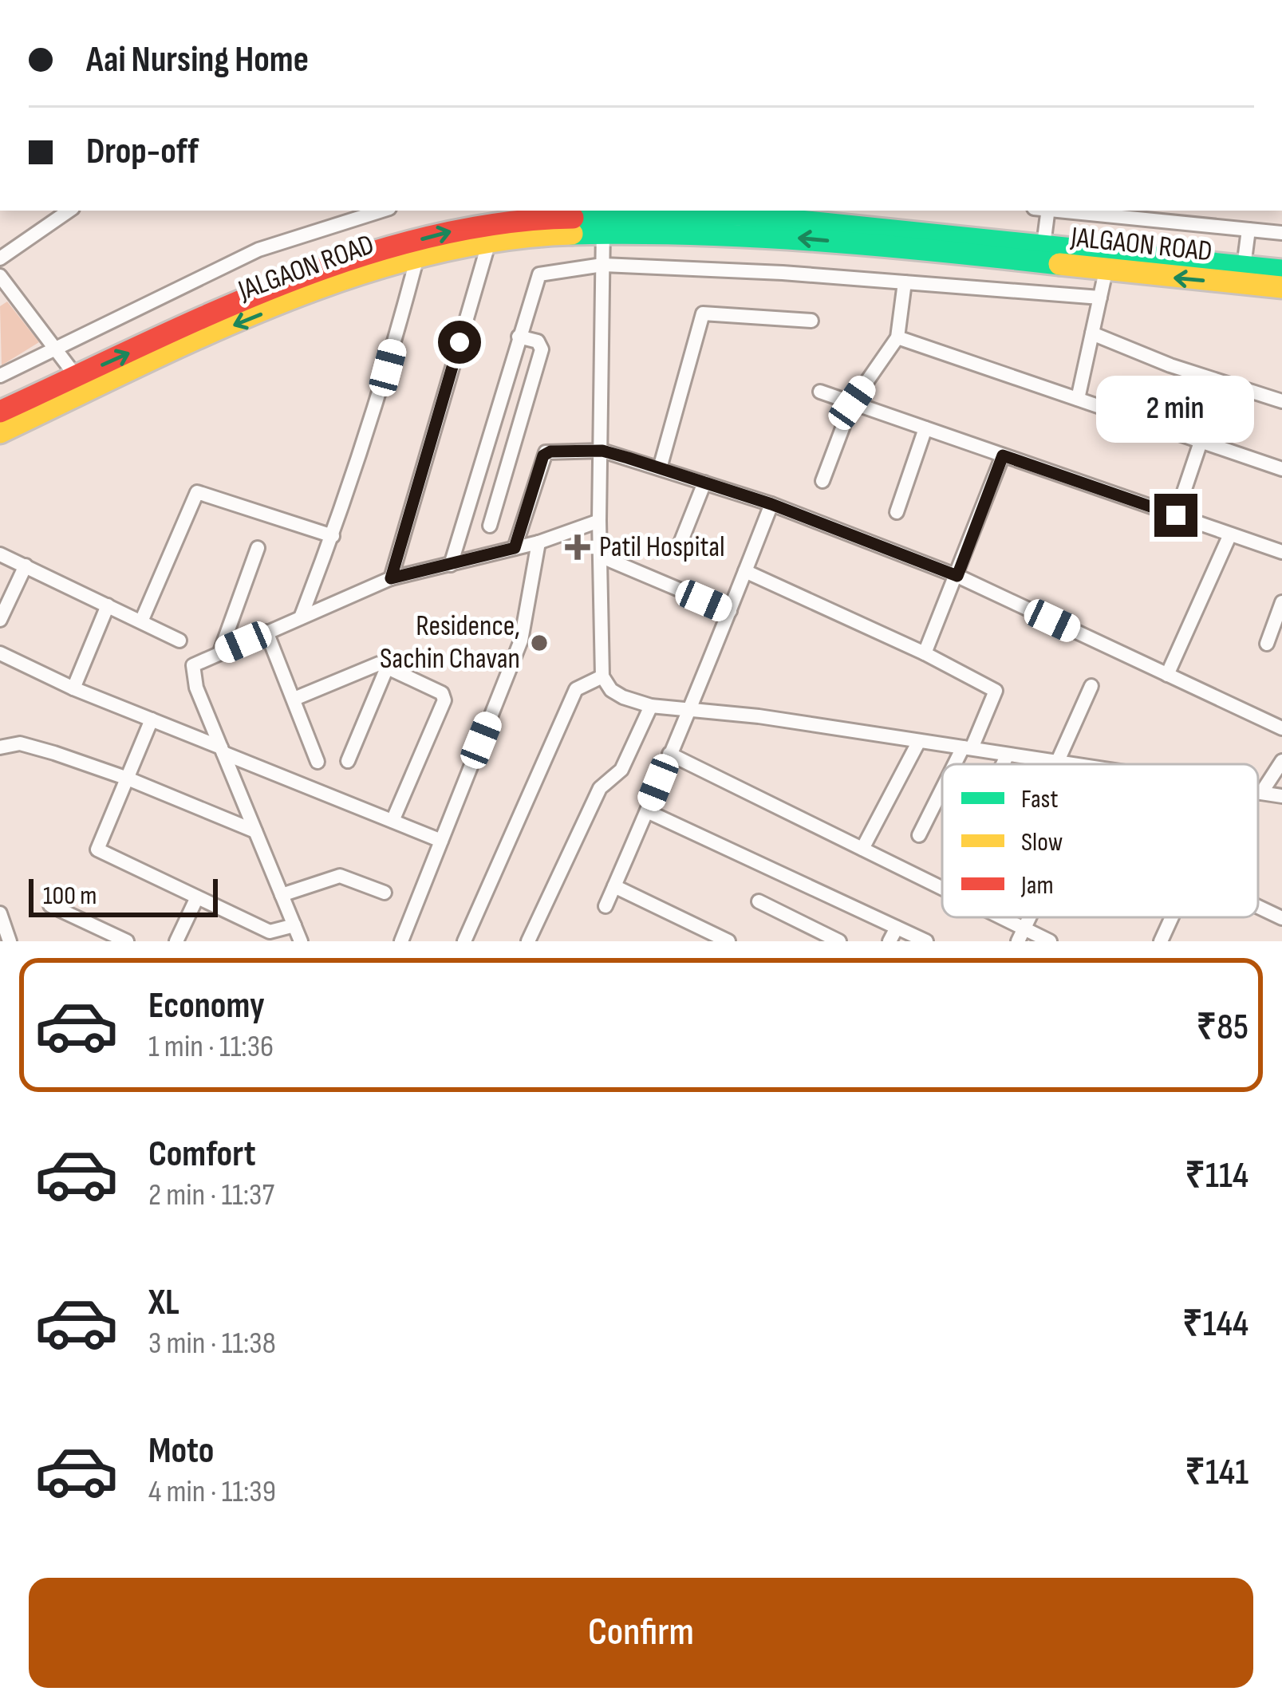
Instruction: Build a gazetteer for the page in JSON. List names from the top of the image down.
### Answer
{
  "streets": {
    "highway": ["JALGAON ROAD"]
  },
  "places": {
    "health": ["Patil Hospital"],
    "other": ["Residence, Sachin Chavan"]
  },
  "legend": ["Fast", "Slow", "Jam"],
  "scale_bar": "100 m",
  "page": {
    "banner": ["Aai Nursing Home", "Drop-off"],
    "bubble": "2 min",
    "scale": "100 m",
    "list": [
      {
        "name": "Economy",
        "note": "1 min · 11:36",
        "value": "₹85"
      },
      {
        "name": "Comfort",
        "note": "2 min · 11:37",
        "value": "₹114"
      },
      {
        "name": "XL",
        "note": "3 min · 11:38",
        "value": "₹144"
      },
      {
        "name": "Moto",
        "note": "4 min · 11:39",
        "value": "₹141"
      }
    ],
    "buttons": "Confirm"
  }
}
